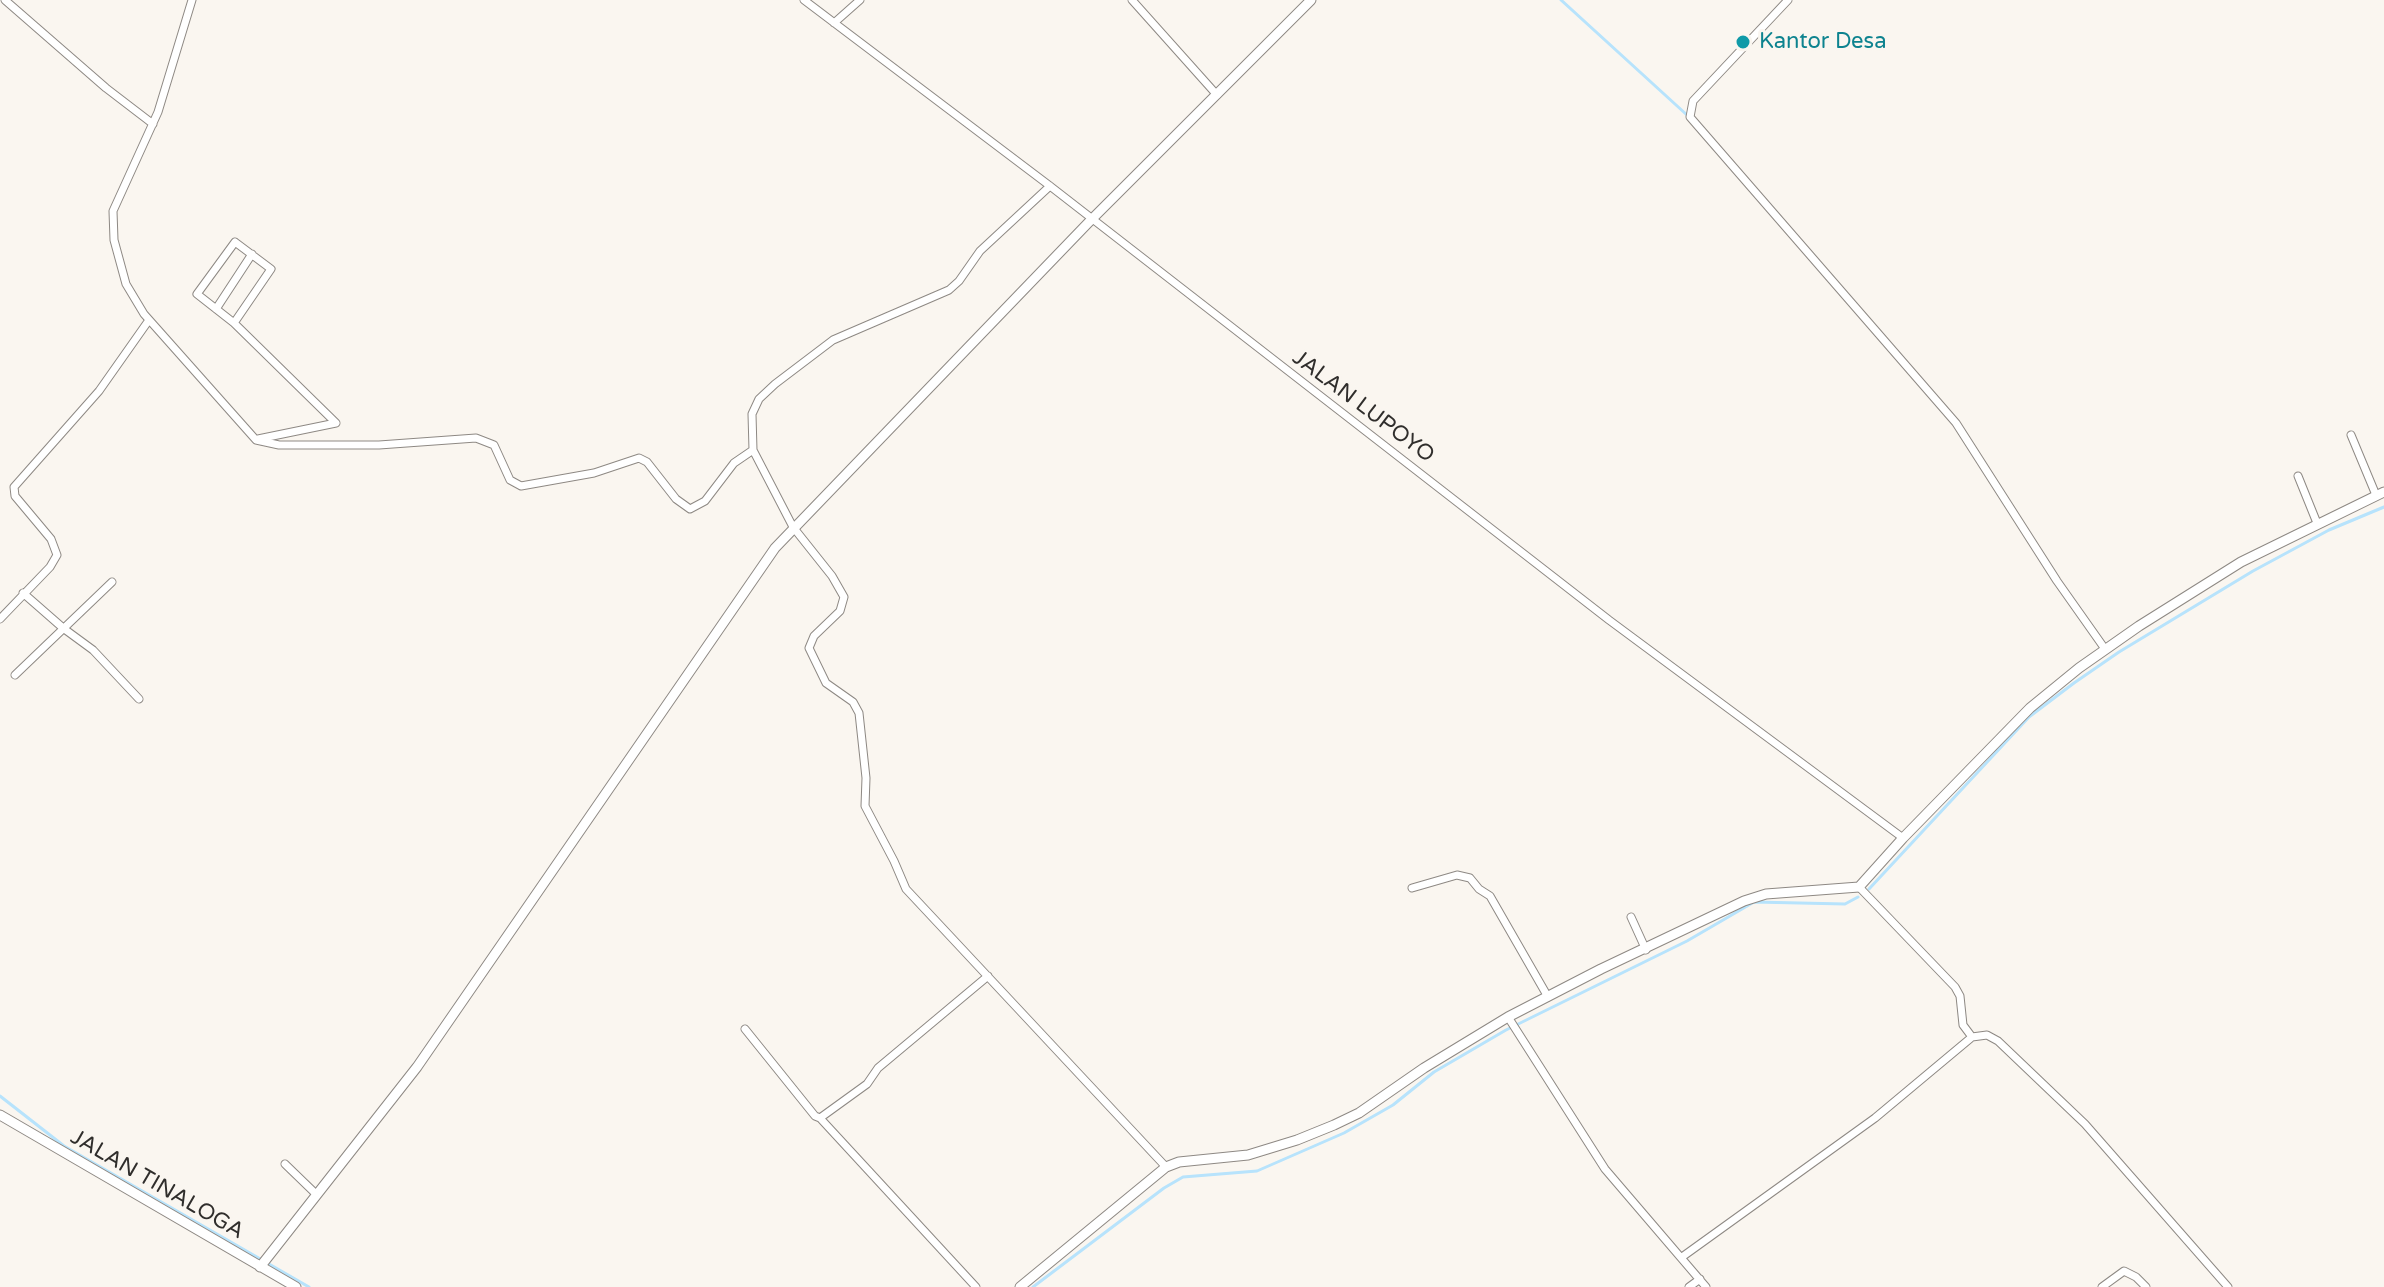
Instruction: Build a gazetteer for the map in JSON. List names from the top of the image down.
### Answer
{
  "streets": {
    "street": ["JALAN LUPOYO", "JALAN TINALOGA"]
  },
  "places": ["Kantor Desa"]
}
